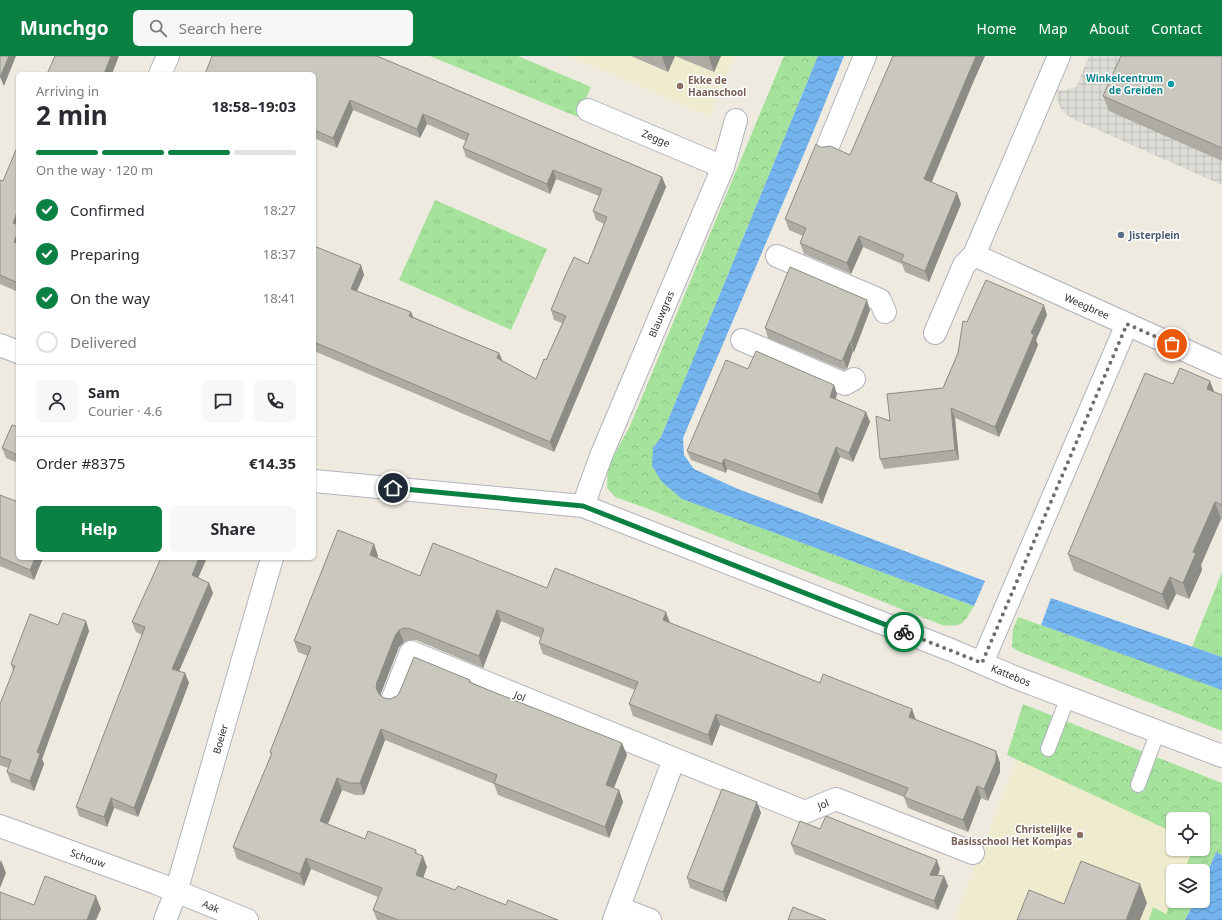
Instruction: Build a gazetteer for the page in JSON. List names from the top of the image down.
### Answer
{
  "streets": {
    "street": [
      "Zegge",
      "Weegbree",
      "Blauwgras",
      "Kattebos",
      "Jol",
      "Boeier",
      "Schouw",
      "Aak"
    ]
  },
  "crossings": [
    ["Zegge", "Blauwgras"],
    ["Blauwgras", "Kattebos"],
    ["Boeier", "Schouw"],
    ["Boeier", "Aak"],
    ["Schouw", "Aak"]
  ],
  "places": [
    "Winkelcentrum de Greiden",
    "Ekke de Haanschool",
    "Jisterplein",
    "Christelijke Basisschool Het Kompas"
  ],
  "page": {
    "header": "Munchgo",
    "search": "Search here",
    "nav": [
      "Home",
      "Map",
      "About",
      "Contact"
    ],
    "heading": ["2 min", "Arriving in", "18:58–19:03"],
    "panel": [
      "Sam",
      "Courier · 4.6",
      "Order #8375",
      "€14.35"
    ],
    "bar": "On the way · 120 m",
    "list": [
      ["Confirmed", "18:27"],
      ["Preparing", "18:37"],
      ["On the way", "18:41"],
      "Delivered"
    ],
    "buttons": ["Help", "Share"]
  }
}
